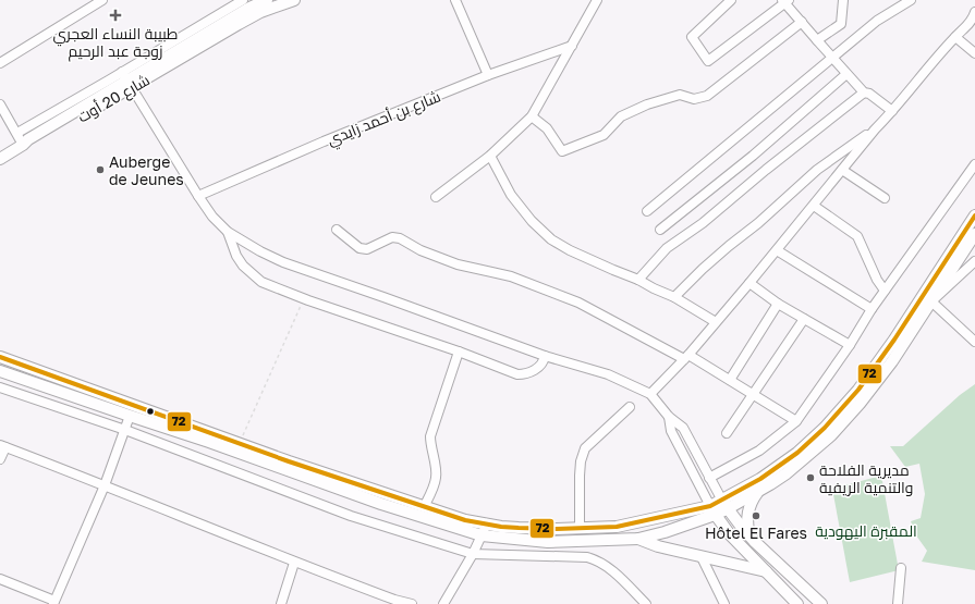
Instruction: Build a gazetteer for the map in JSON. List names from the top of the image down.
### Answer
{
  "streets": {
    "main road": ["شارع 20 أوت"],
    "street": ["شارع بن أحمد زايدي"]
  },
  "parks": ["المقبرة اليهودية"],
  "places": {
    "health": ["طبيبة النساء العجري زوجة عبد الرحيم"],
    "other": ["Auberge de Jeunes", "مديرية الفلاحة والتنمية الريفية", "Hôtel El Fares"]
  },
  "lines": ["transit line 72"]
}
